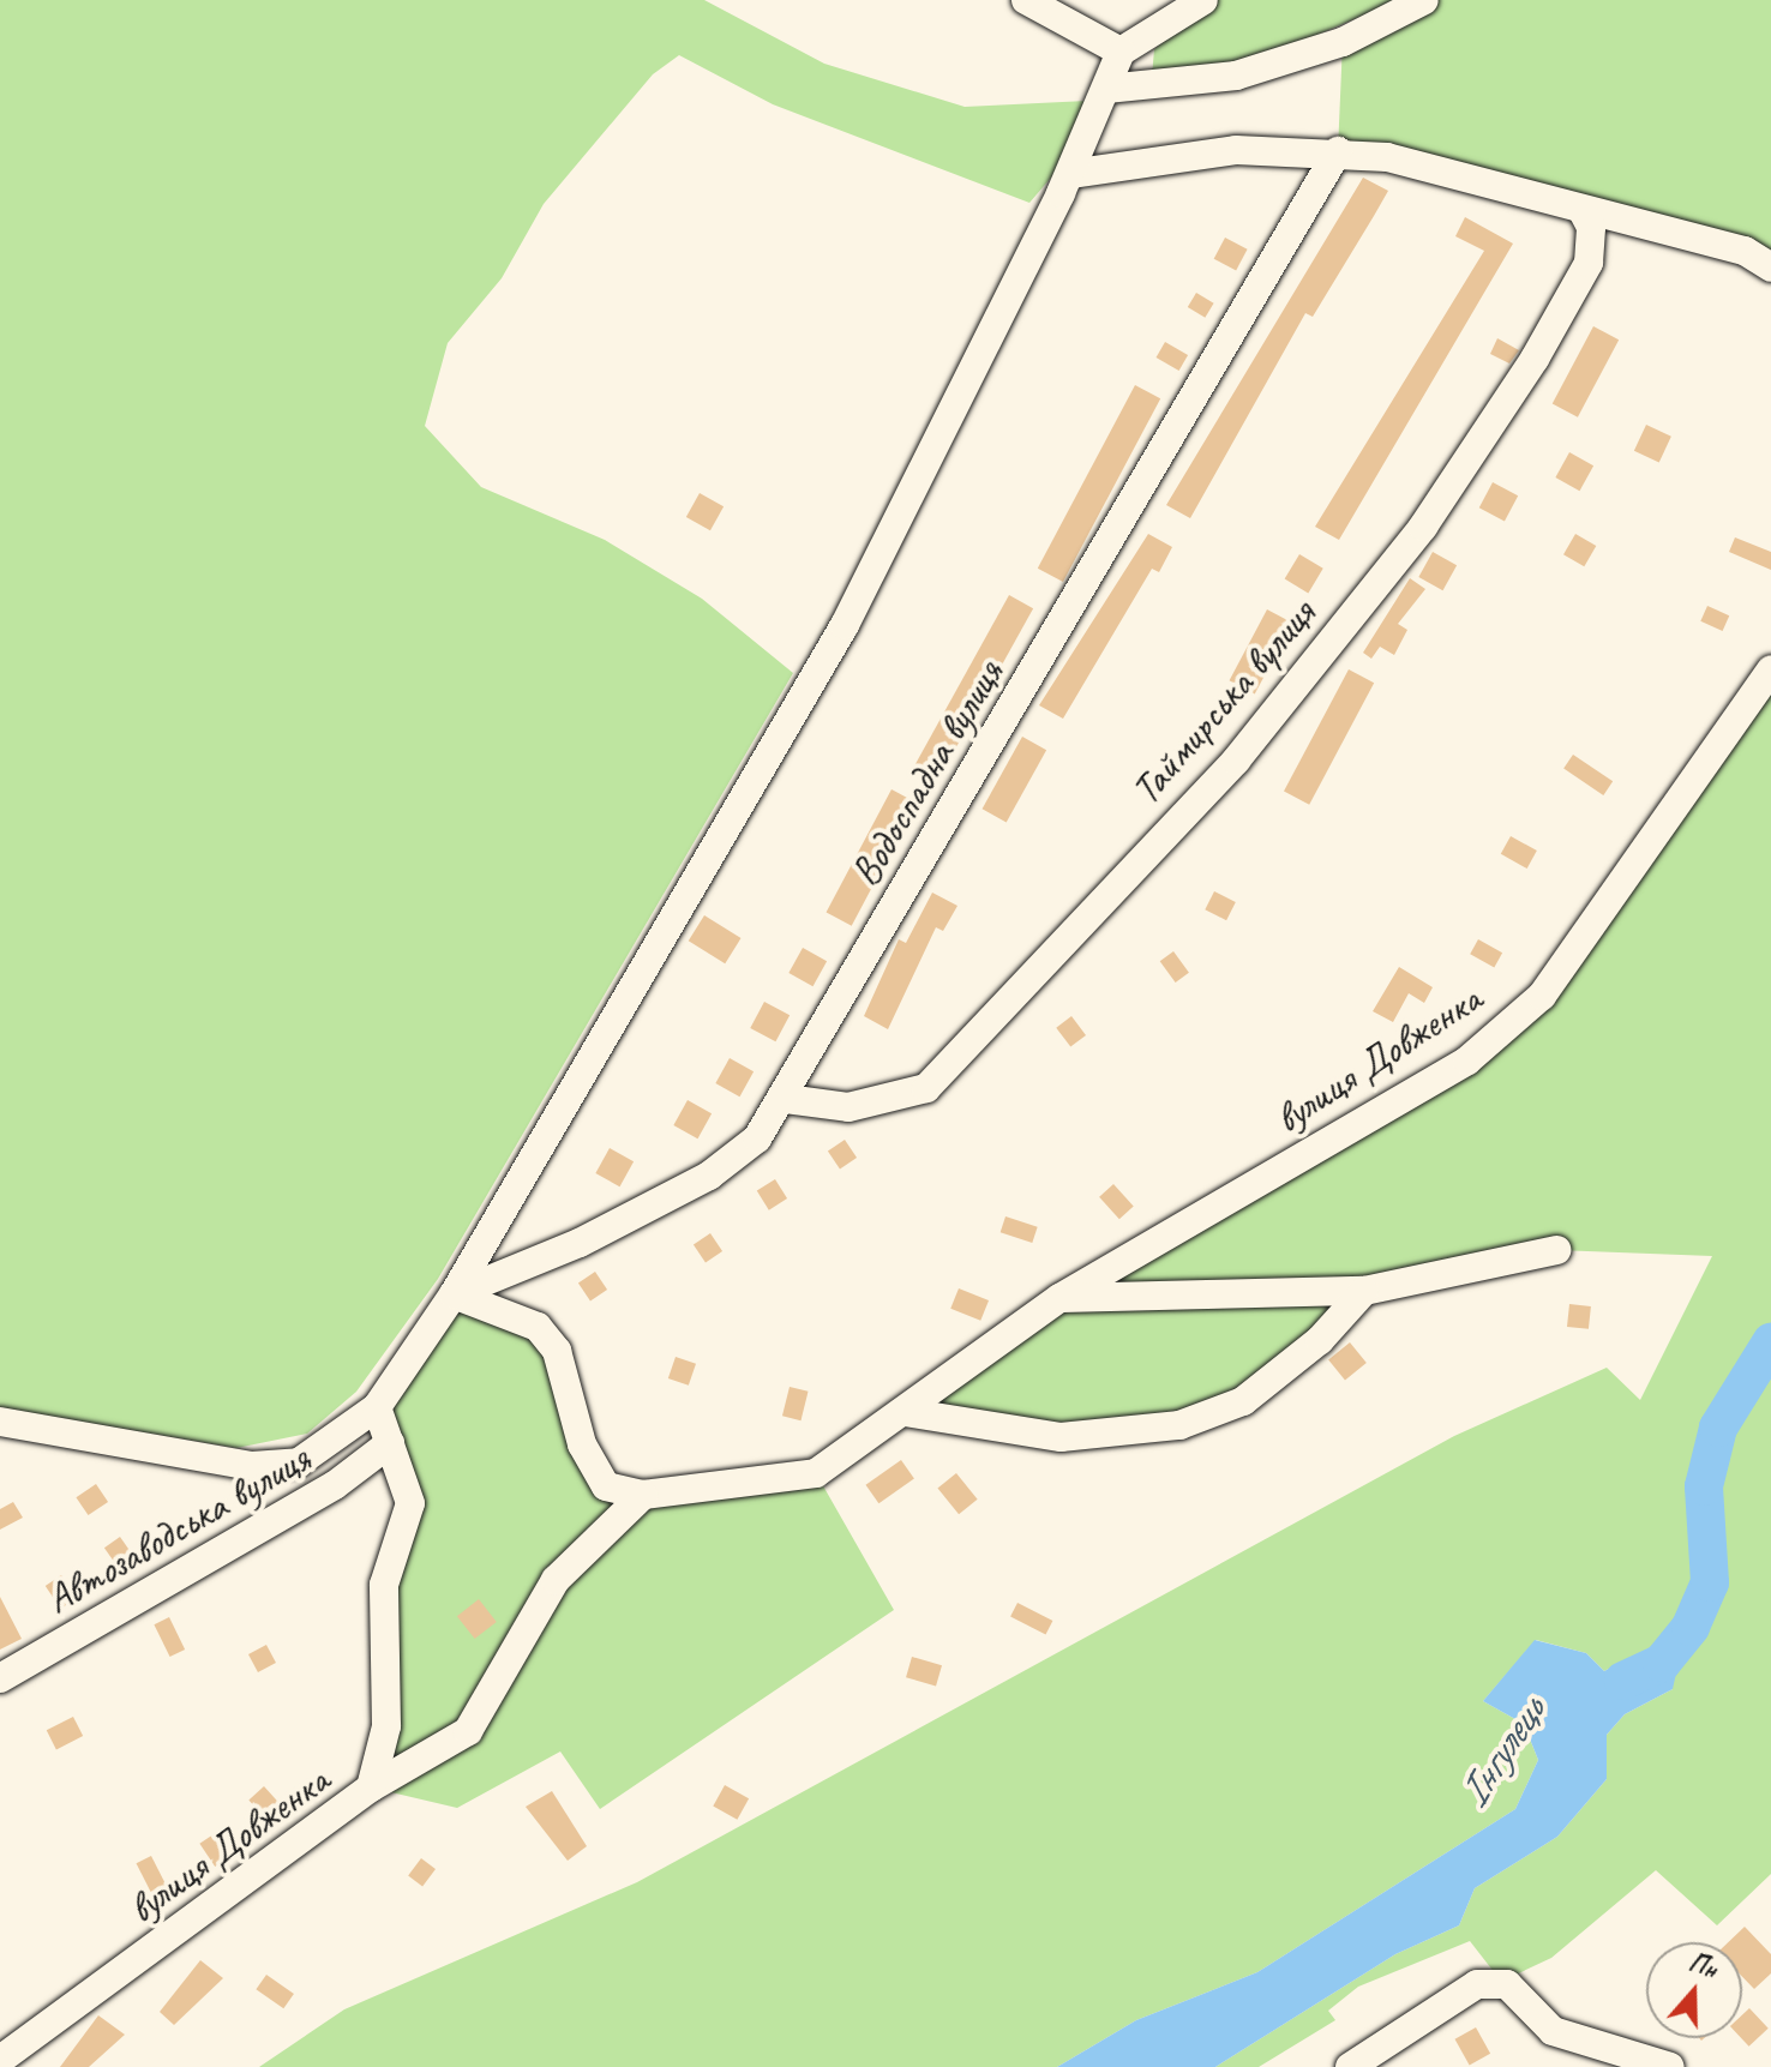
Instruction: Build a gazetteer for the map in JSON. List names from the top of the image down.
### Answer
{
  "streets": {
    "street": [
      "Таймирська вулиця",
      "Водоспадна вулиця",
      "вулиця Довженка",
      "Автозаводська вулиця"
    ]
  },
  "crossings": [
    ["Таймирська вулиця", "Водоспадна вулиця"],
    ["Водоспадна вулиця", "вулиця Довженка"],
    ["вулиця Довженка", "Автозаводська вулиця"]
  ],
  "water": ["Інгулець"],
  "north": "top"
}
